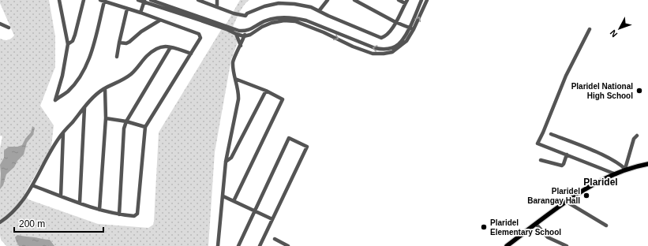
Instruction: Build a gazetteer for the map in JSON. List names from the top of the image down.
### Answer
{
  "districts": ["Plaridel"],
  "places": ["Plaridel National High School", "Plaridel Barangay Hall", "Plaridel Elementary School"],
  "scale_bar": "200 m",
  "north": "bottom left"
}
